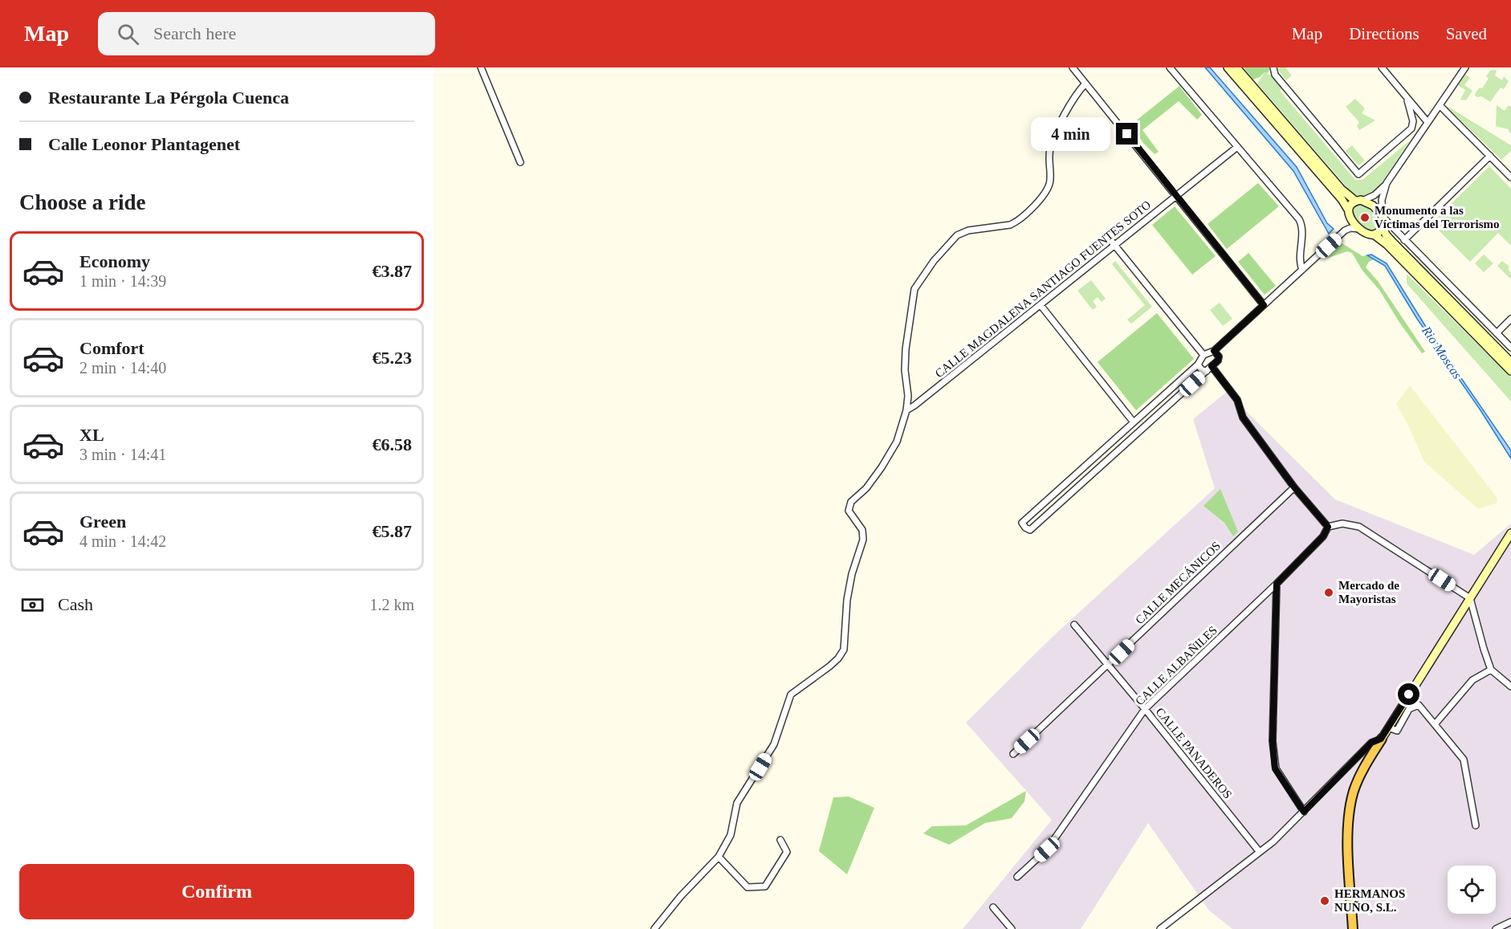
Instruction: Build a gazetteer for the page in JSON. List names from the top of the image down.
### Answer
{
  "streets": {
    "street": [
      "CALLE MAGDALENA SANTIAGO FUENTES SOTO",
      "CALLE MECÁNICOS",
      "CALLE ALBAÑILES",
      "CALLE PANADEROS"
    ]
  },
  "crossings": [
    ["CALLE MECÁNICOS", "CALLE PANADEROS"],
    ["CALLE ALBAÑILES", "CALLE PANADEROS"]
  ],
  "water": ["Rio Moscas"],
  "places": ["Monumento a las Víctimas del Terrorismo", "Mercado de Mayoristas", "HERMANOS NUÑO, S.L."],
  "page": {
    "header": "Map",
    "search": "Search here",
    "nav": ["Map", "Directions", "Saved"],
    "banner": ["Restaurante La Pérgola Cuenca", "Calle Leonor Plantagenet"],
    "bubble": "4 min",
    "heading": "Choose a ride",
    "list": [
      {
        "name": "Economy",
        "note": "1 min · 14:39",
        "value": "€3.87"
      },
      {
        "name": "Comfort",
        "note": "2 min · 14:40",
        "value": "€5.23"
      },
      {
        "name": "XL",
        "note": "3 min · 14:41",
        "value": "€6.58"
      },
      {
        "name": "Green",
        "note": "4 min · 14:42",
        "value": "€5.87"
      }
    ],
    "pay": ["Cash", "1.2 km"],
    "buttons": "Confirm"
  }
}
